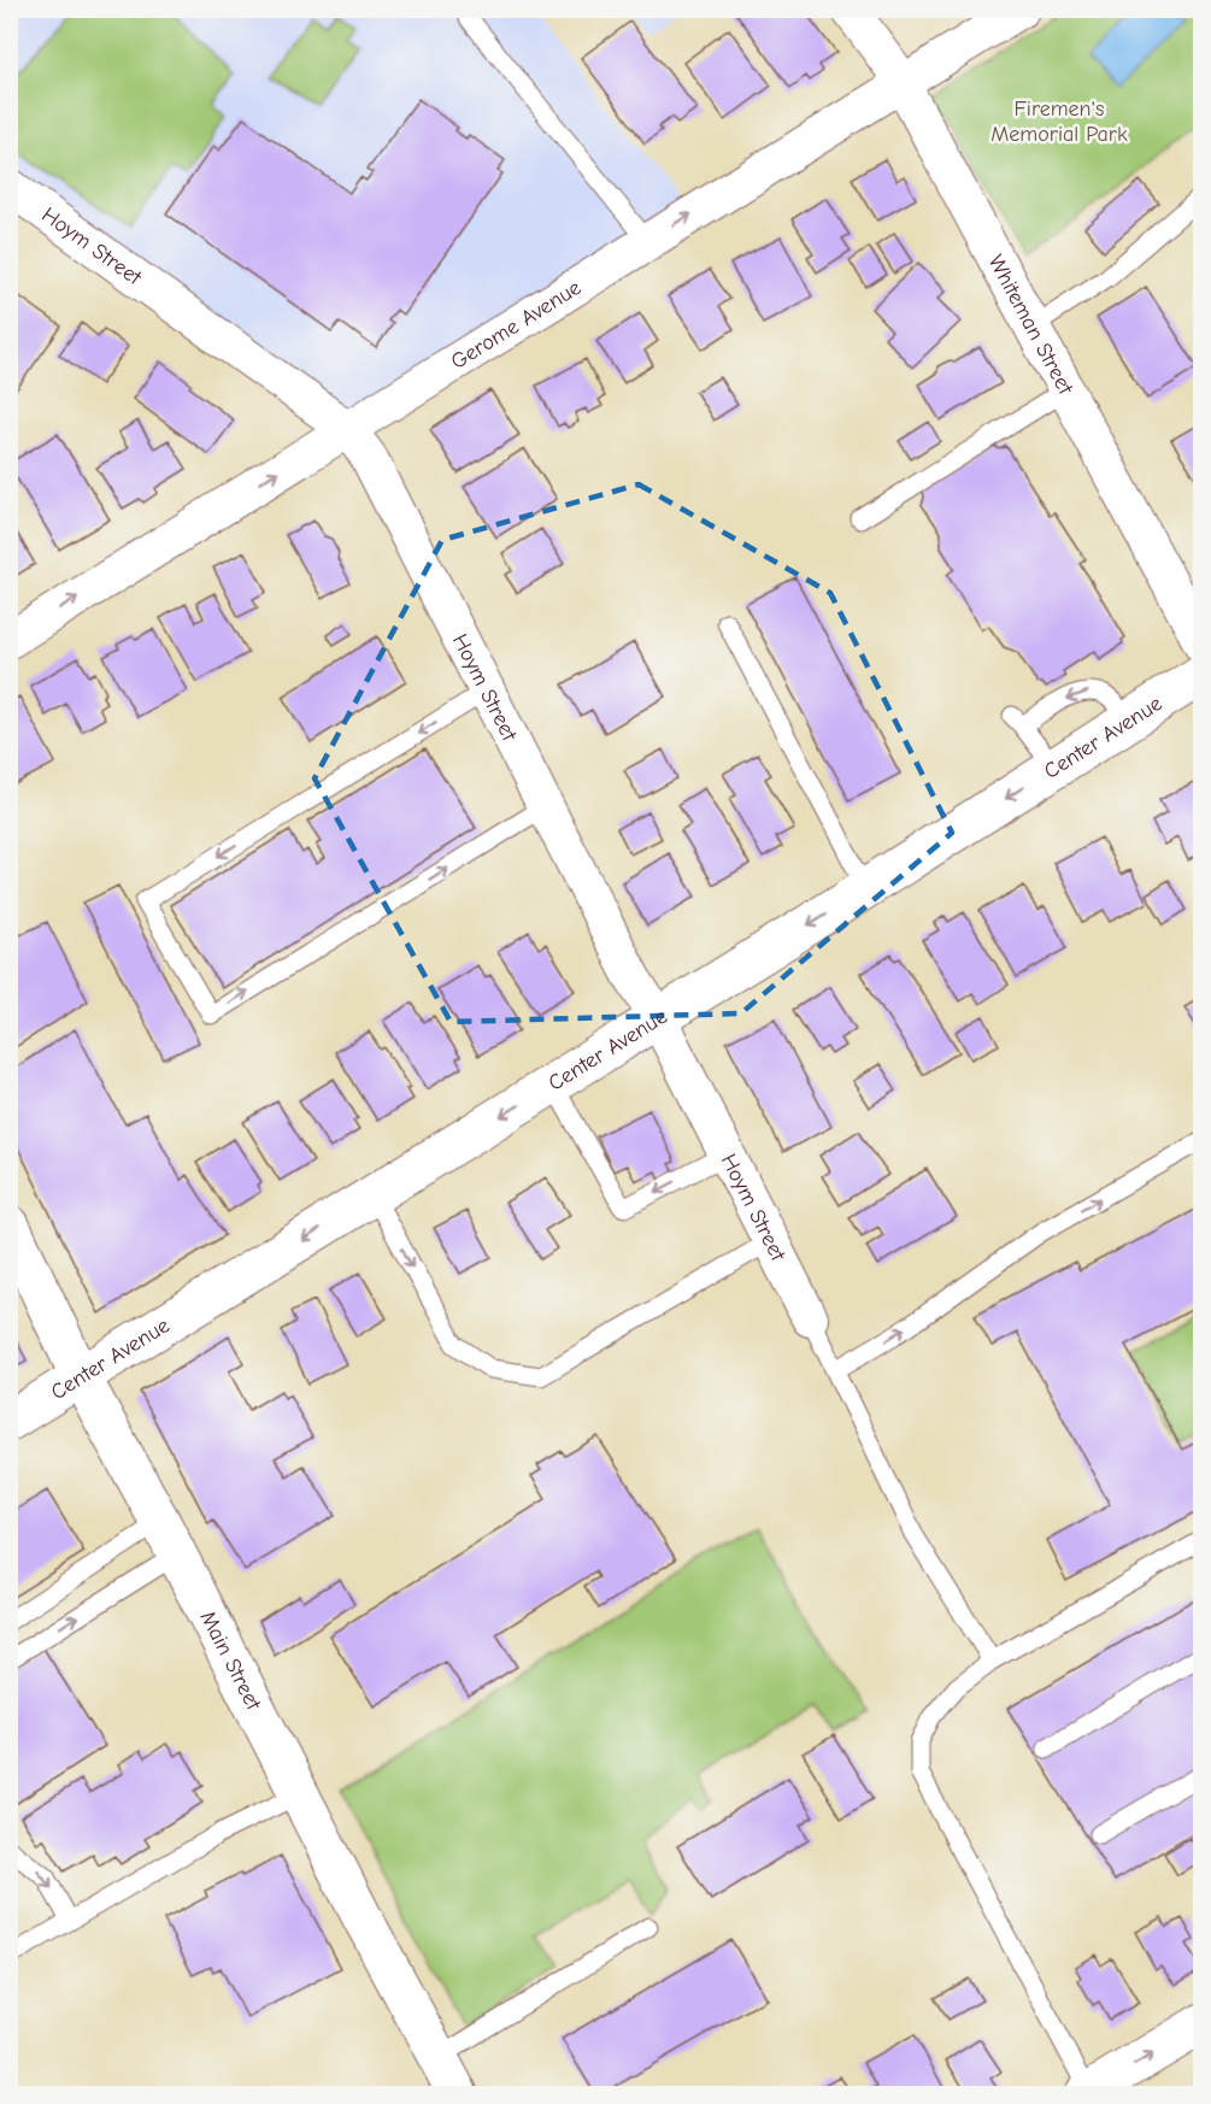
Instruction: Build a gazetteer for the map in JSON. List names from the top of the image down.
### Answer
{
  "streets": {
    "main road": ["Center Avenue", "Main Street"],
    "street": ["Hoym Street", "Gerome Avenue", "Whiteman Street"]
  },
  "crossings": [
    ["Hoym Street", "Gerome Avenue"],
    ["Hoym Street", "Center Avenue"],
    ["Gerome Avenue", "Whiteman Street"],
    ["Center Avenue", "Main Street"]
  ],
  "one_way": ["Gerome Avenue", "Center Avenue"],
  "parks": ["Firemen's Memorial Park"]
}
